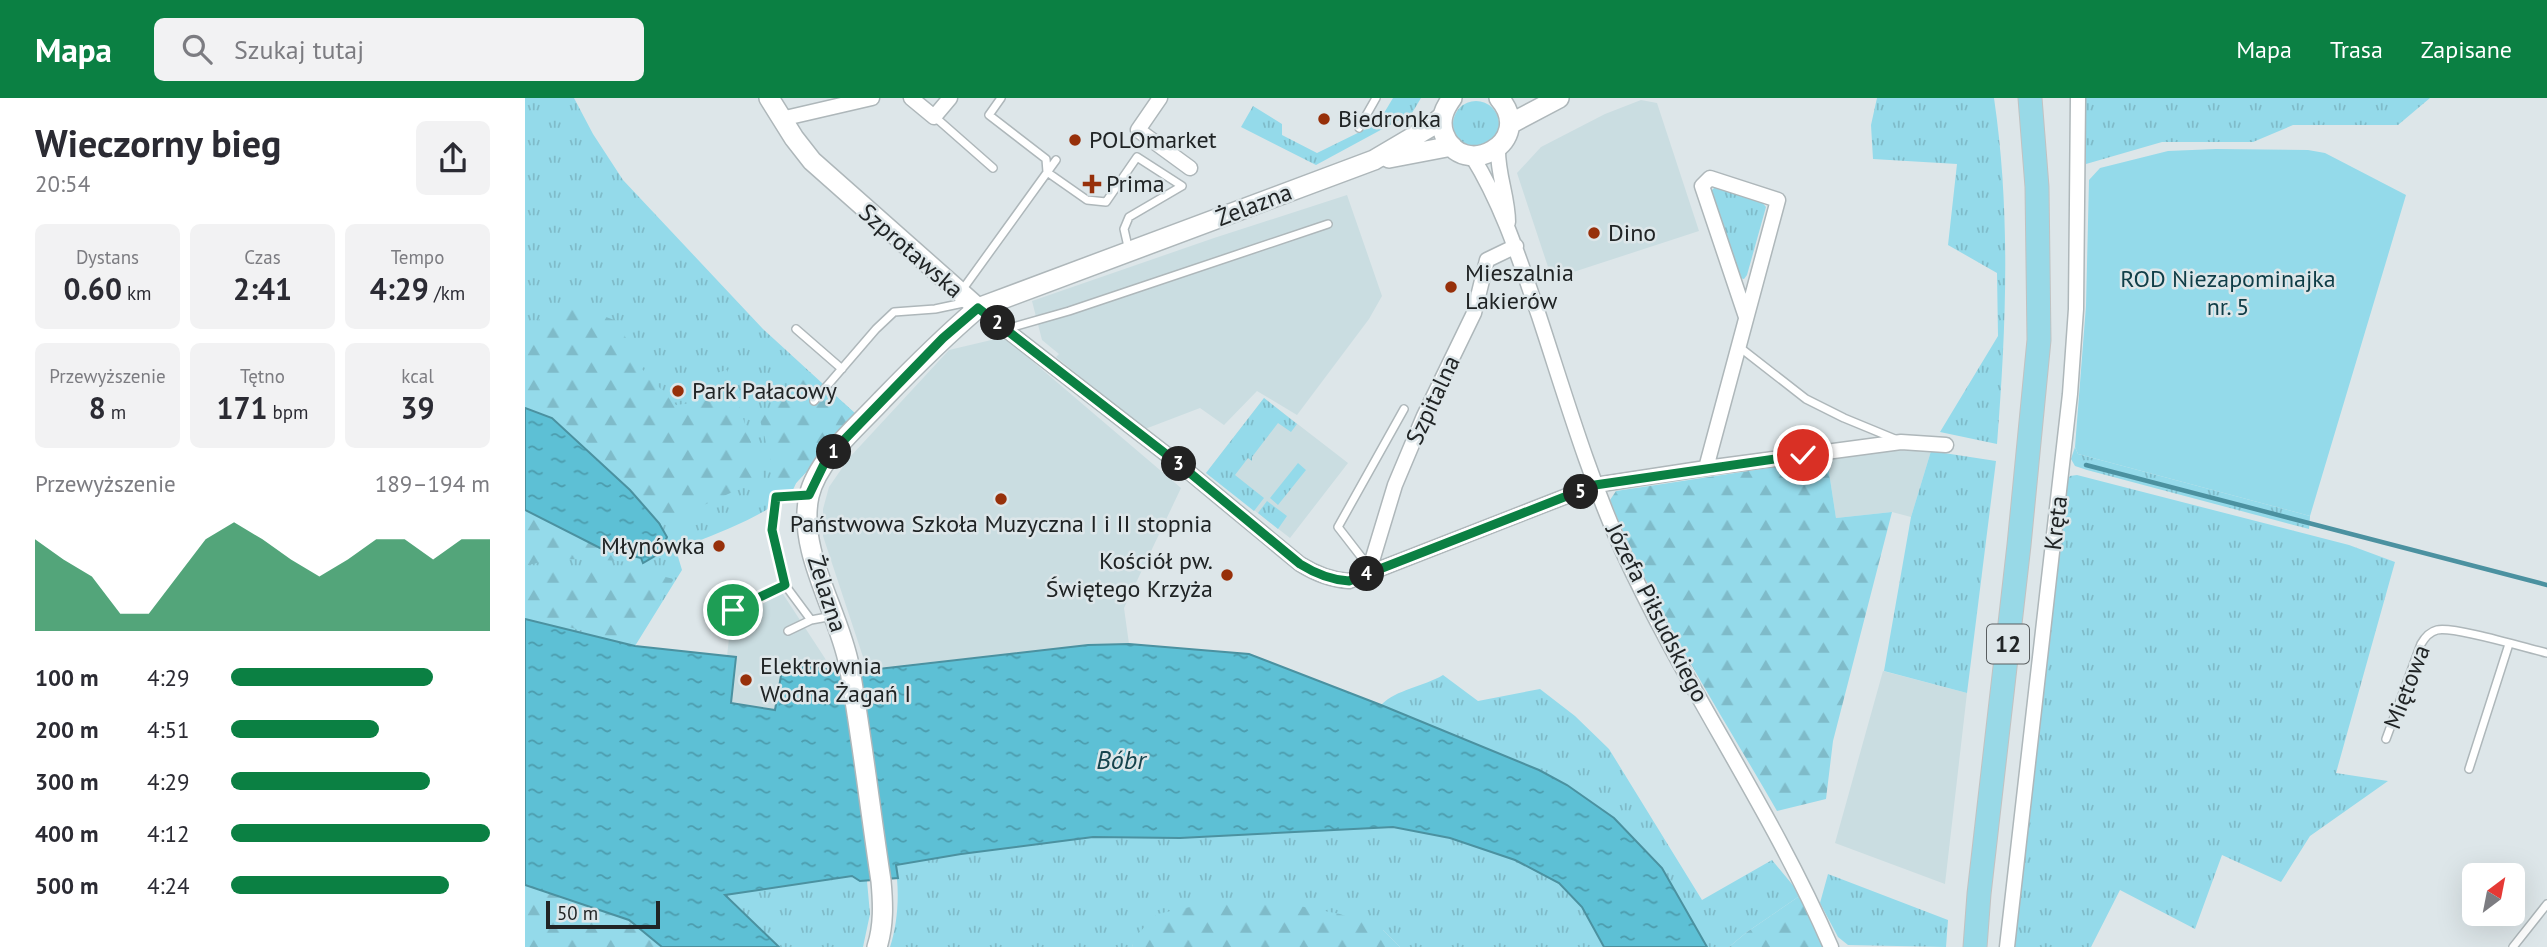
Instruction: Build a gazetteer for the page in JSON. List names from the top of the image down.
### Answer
{
  "streets": {
    "main road": ["12"],
    "street": [
      "Żelazna",
      "Szprotawska",
      "Szpitalna",
      "Kręta",
      "Józefa Piłsudskiego"
    ],
    "lane": ["Miętowa"]
  },
  "crossings": [
    ["Żelazna", "Szprotawska"],
    ["Szprotawska", "Szpitalna"],
    ["Szprotawska", "Józefa Piłsudskiego"],
    ["Szpitalna", "Józefa Piłsudskiego"]
  ],
  "water": ["Bóbr"],
  "parks": ["ROD Niezapominajka nr. 5"],
  "places": {
    "other": [
      "Biedronka",
      "POLOmarket",
      "Dino",
      "Mieszalnia Lakierów",
      "Park Pałacowy",
      "Państwowa Szkoła Muzyczna I i II stopnia",
      "Młynówka",
      "Kościół pw. Świętego Krzyża",
      "Elektrownia Wodna Żagań I"
    ],
    "health": ["Prima"]
  },
  "scale_bar": "50 m",
  "north": "top right",
  "page": {
    "header": "Mapa",
    "search": "Szukaj tutaj",
    "nav": ["Mapa", "Trasa", "Zapisane"],
    "heading": ["Wieczorny bieg", "20:54"],
    "stats": [
      ["Dystans", "0.60 km"],
      ["Czas", "2:41"],
      ["Tempo", "4:29 /km"],
      ["Przewyższenie", "8 m"],
      ["Tętno", "171 bpm"],
      ["kcal", "39"]
    ],
    "pins": [
      "2",
      "1",
      "3",
      "5",
      "4"
    ],
    "chart": ["Przewyższenie", "189–194 m"],
    "list": [
      {
        "name": "100 m",
        "note": "4:29"
      },
      {
        "name": "200 m",
        "note": "4:51"
      },
      {
        "name": "300 m",
        "note": "4:29"
      },
      {
        "name": "400 m",
        "note": "4:12"
      },
      {
        "name": "500 m",
        "note": "4:24"
      }
    ],
    "scale": "50 m"
  }
}
